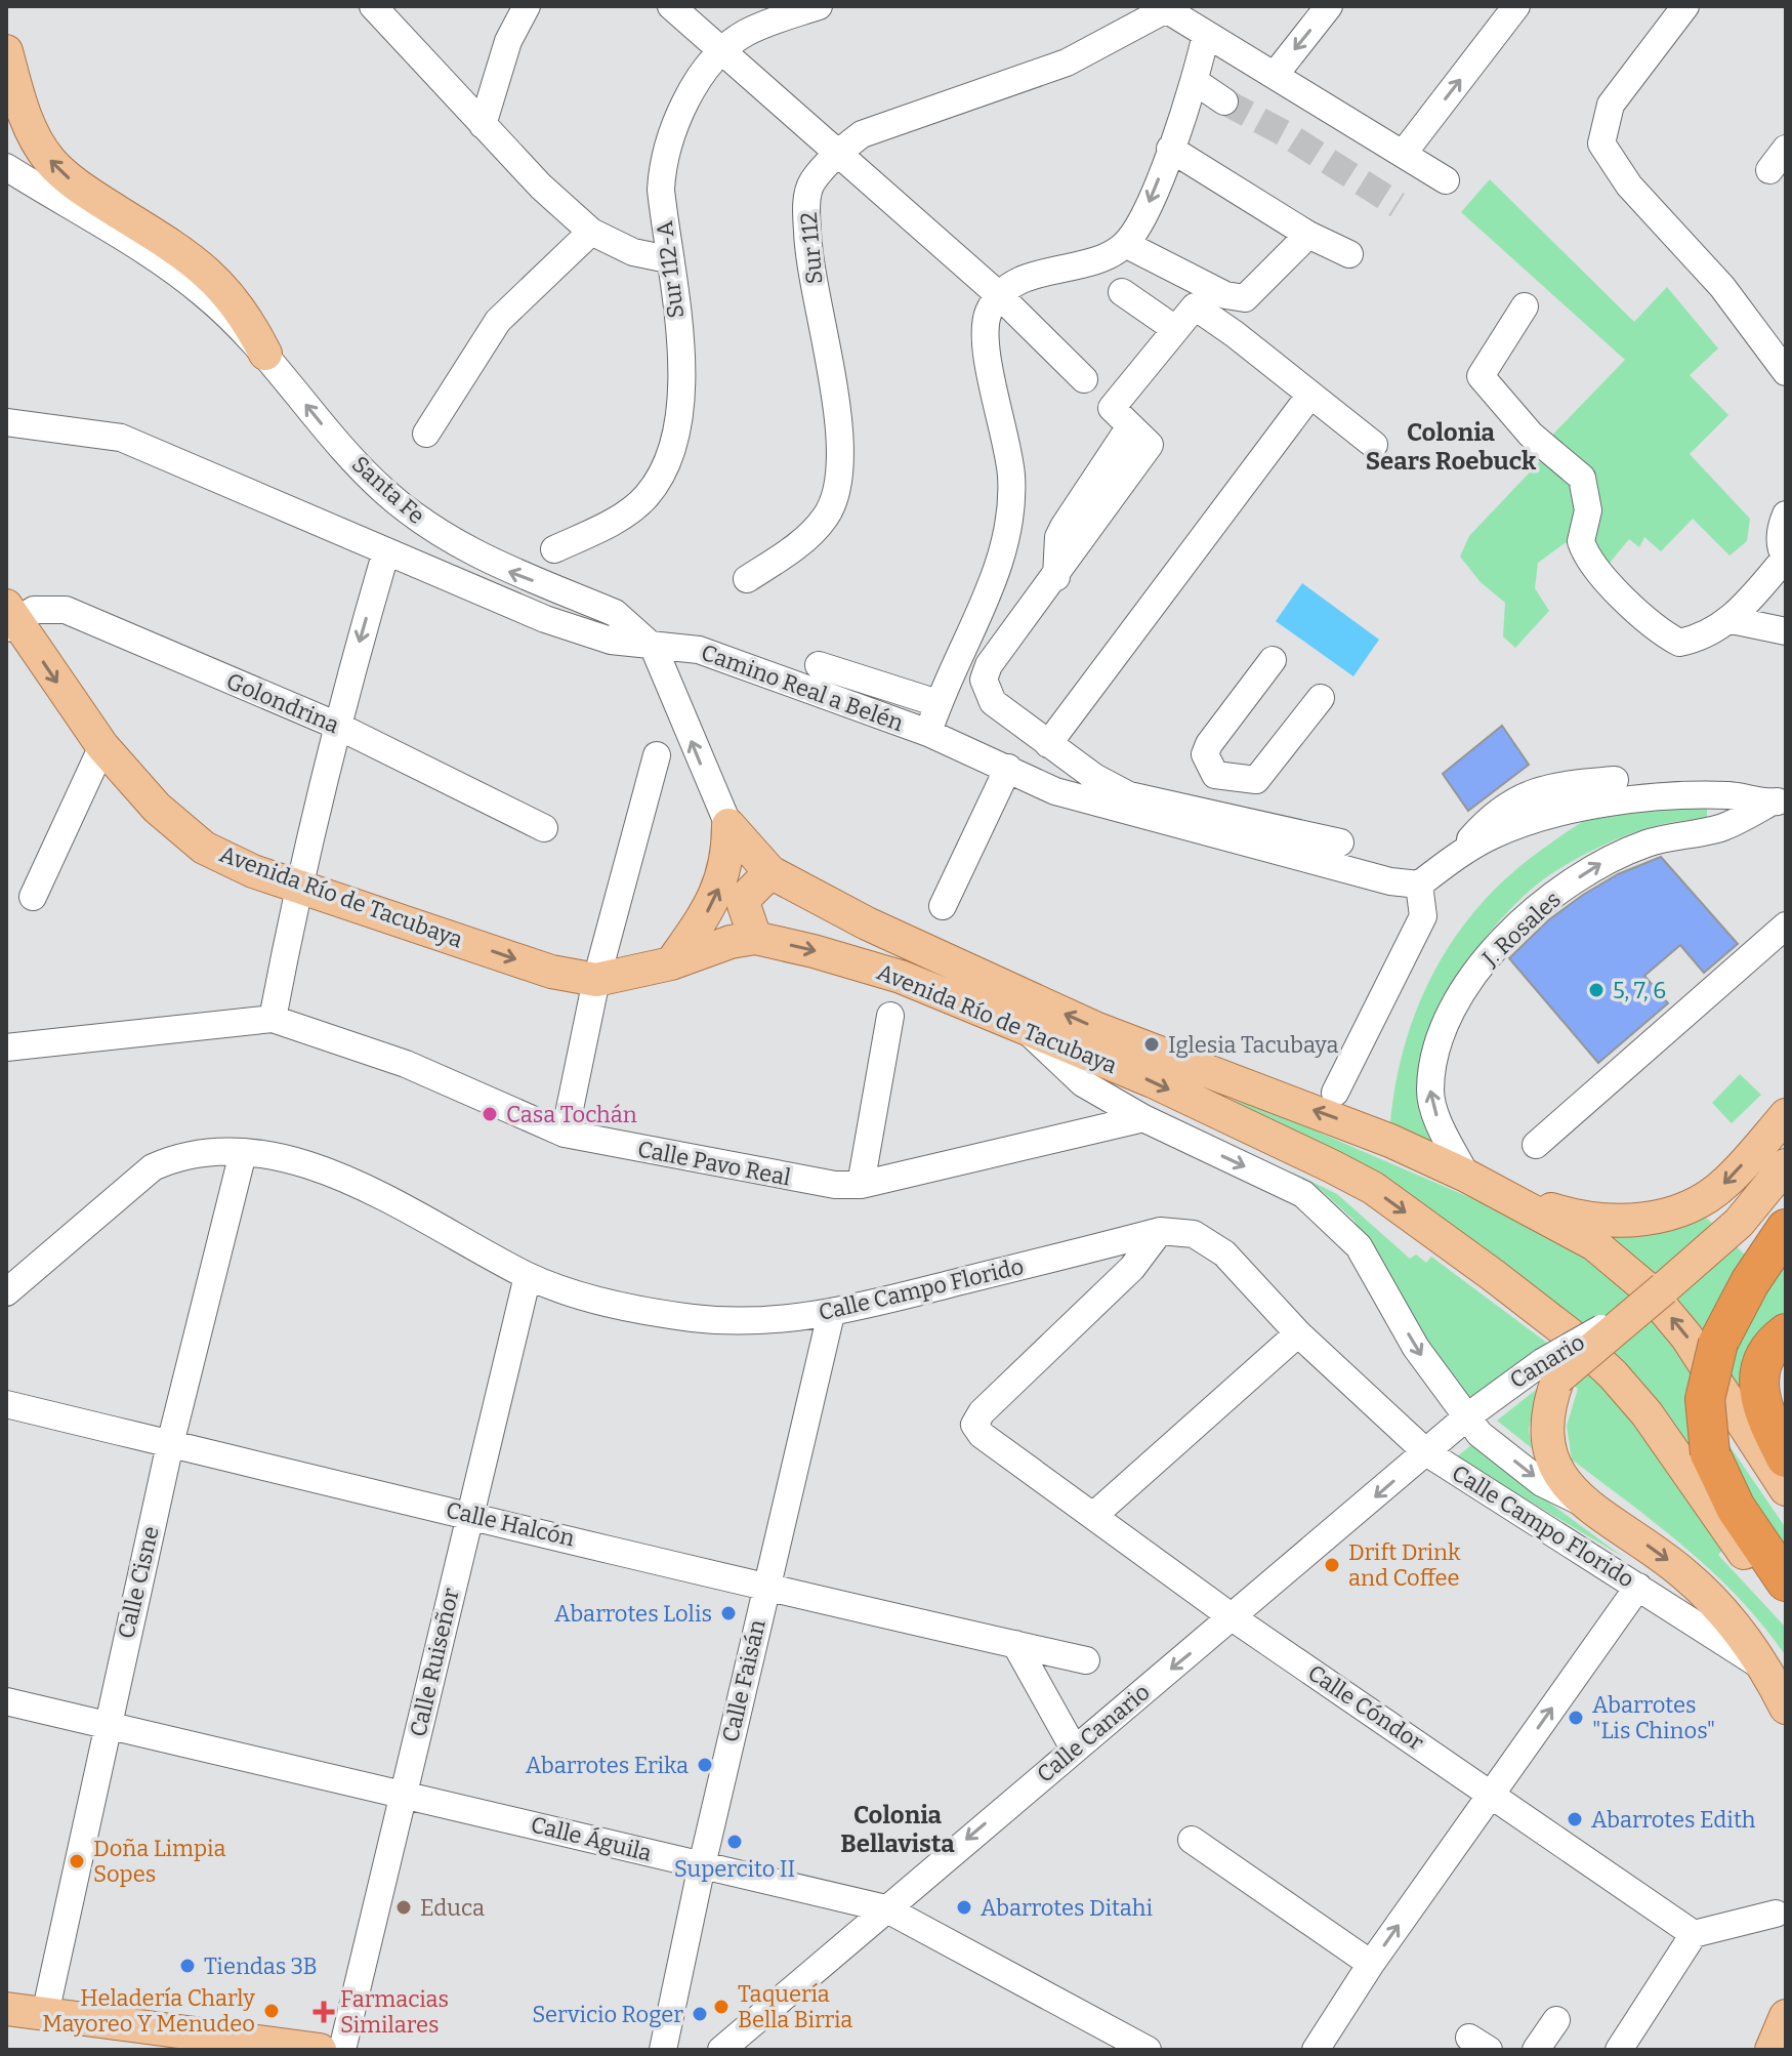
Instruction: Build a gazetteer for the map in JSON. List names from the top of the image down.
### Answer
{
  "streets": {
    "main road": ["Avenida Río de Tacubaya"],
    "street": [
      "Sur 112",
      "Sur 112-A",
      "Santa Fe",
      "Camino Real a Belén",
      "Golondrina",
      "J. Rosales",
      "Calle Pavo Real",
      "Calle Campo Florido",
      "Canario",
      "Calle Halcón",
      "Calle Cisne",
      "Calle Ruiseñor",
      "Calle Faisán",
      "Calle Cóndor",
      "Calle Canario",
      "Calle Águila"
    ]
  },
  "crossings": [
    ["Santa Fe", "Camino Real a Belén"],
    ["Santa Fe", "Avenida Río de Tacubaya"],
    ["Golondrina", "Avenida Río de Tacubaya"],
    ["Avenida Río de Tacubaya", "J. Rosales"],
    ["Calle Campo Florido", "Calle Cisne"],
    ["Calle Campo Florido", "Calle Ruiseñor"],
    ["Calle Campo Florido", "Calle Faisán"],
    ["Calle Campo Florido", "Calle Cóndor"],
    ["Calle Campo Florido", "Calle Canario"],
    ["Canario", "Calle Canario"],
    ["Calle Halcón", "Calle Cisne"],
    ["Calle Halcón", "Calle Ruiseñor"],
    ["Calle Halcón", "Calle Faisán"],
    ["Calle Cisne", "Calle Águila"],
    ["Calle Ruiseñor", "Calle Águila"],
    ["Calle Faisán", "Calle Águila"],
    ["Calle Cóndor", "Calle Canario"],
    ["Calle Canario", "Calle Águila"]
  ],
  "one_way": ["Santa Fe"],
  "districts": ["Colonia Sears Roebuck", "Colonia Bellavista"],
  "places": {
    "other": [
      "5, 7, 6",
      "Iglesia Tacubaya",
      "Casa Tochán",
      "Drift Drink and Coffee",
      "Abarrotes Lolis",
      "Abarrotes \"Lis Chinos\"",
      "Abarrotes Erika",
      "Abarrotes Edith",
      "Supercito II",
      "Doña Limpia Sopes",
      "Educa",
      "Abarrotes Ditahi",
      "Tiendas 3B",
      "Taquería Bella Birria",
      "Heladería Charly Mayoreo Y Menudeo",
      "Servicio Roger"
    ],
    "health": ["Farmacias Similares"]
  }
}
